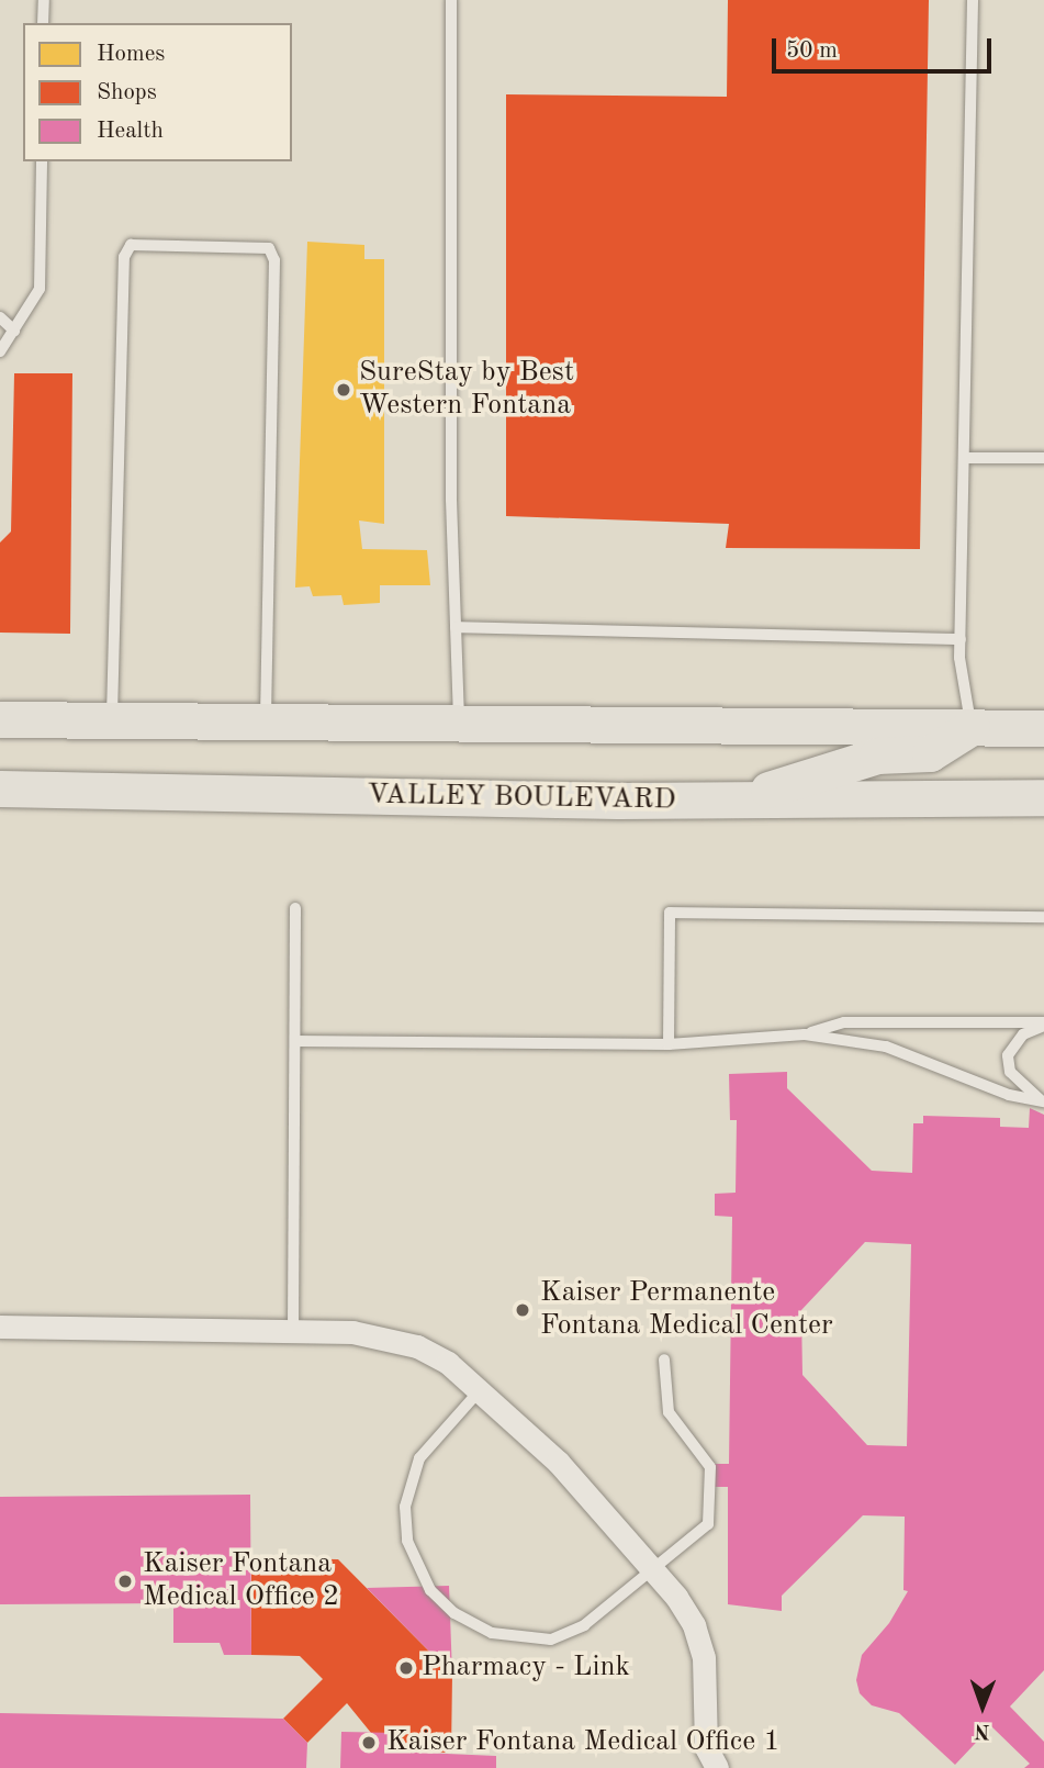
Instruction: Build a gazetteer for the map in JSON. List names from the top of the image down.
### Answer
{
  "streets": {
    "main road": ["VALLEY BOULEVARD"]
  },
  "places": [
    "SureStay by Best Western Fontana",
    "Kaiser Permanente Fontana Medical Center",
    "Kaiser Fontana Medical Office 2",
    "Pharmacy - Link",
    "Kaiser Fontana Medical Office 1"
  ],
  "legend": ["Homes", "Shops", "Health"],
  "scale_bar": "50 m",
  "north": "bottom"
}
